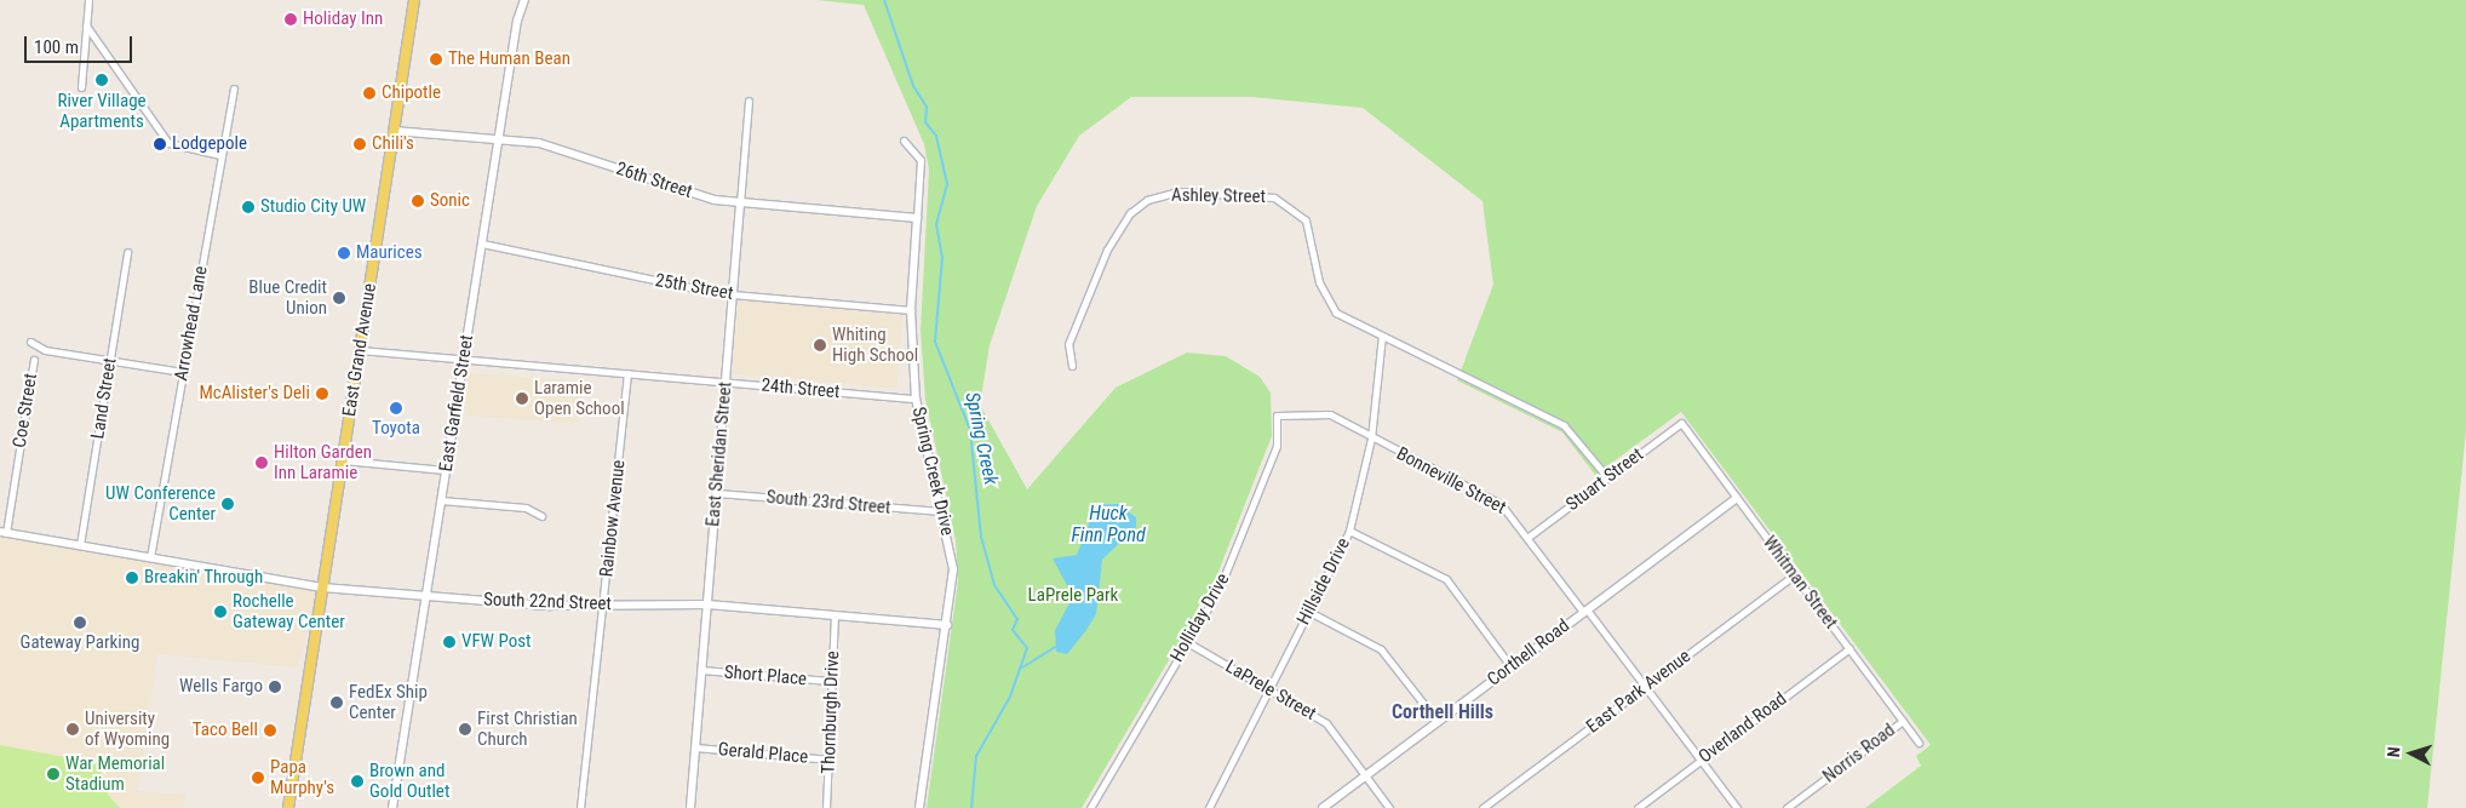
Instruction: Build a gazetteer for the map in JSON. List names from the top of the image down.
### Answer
{
  "streets": {
    "main road": ["East Grand Avenue"],
    "street": [
      "26th Street",
      "Ashley Street",
      "25th Street",
      "Arrowhead Lane",
      "24th Street",
      "Land Street",
      "East Garfield Street",
      "Coe Street",
      "East Sheridan Street",
      "Spring Creek Drive",
      "Stuart Street",
      "Bonneville Street",
      "South 23rd Street",
      "Rainbow Avenue",
      "Hillside Drive",
      "Whitman Street",
      "South 22nd Street",
      "Holliday Drive",
      "Corthell Road",
      "Short Place",
      "LaPrele Street",
      "East Park Avenue",
      "Thornburgh Drive",
      "Overland Road",
      "Gerald Place",
      "Norris Road"
    ]
  },
  "crossings": [
    ["26th Street", "East Grand Avenue"],
    ["26th Street", "East Garfield Street"],
    ["26th Street", "East Sheridan Street"],
    ["26th Street", "Spring Creek Drive"],
    ["Ashley Street", "Stuart Street"],
    ["Ashley Street", "Hillside Drive"],
    ["25th Street", "East Garfield Street"],
    ["25th Street", "East Sheridan Street"],
    ["25th Street", "Spring Creek Drive"],
    ["Arrowhead Lane", "South 22nd Street"],
    ["East Grand Avenue", "24th Street"],
    ["East Grand Avenue", "South 22nd Street"],
    ["24th Street", "East Garfield Street"],
    ["24th Street", "East Sheridan Street"],
    ["24th Street", "Spring Creek Drive"],
    ["24th Street", "Rainbow Avenue"],
    ["Land Street", "South 22nd Street"],
    ["East Garfield Street", "South 22nd Street"],
    ["Coe Street", "South 22nd Street"],
    ["East Sheridan Street", "South 23rd Street"],
    ["East Sheridan Street", "South 22nd Street"],
    ["East Sheridan Street", "Short Place"],
    ["East Sheridan Street", "Gerald Place"],
    ["Spring Creek Drive", "South 23rd Street"],
    ["Spring Creek Drive", "South 22nd Street"],
    ["Stuart Street", "Bonneville Street"],
    ["Stuart Street", "Whitman Street"],
    ["Bonneville Street", "Hillside Drive"],
    ["Bonneville Street", "Holliday Drive"],
    ["Bonneville Street", "Corthell Road"],
    ["Bonneville Street", "East Park Avenue"],
    ["Bonneville Street", "Overland Road"],
    ["Rainbow Avenue", "South 22nd Street"],
    ["Hillside Drive", "LaPrele Street"],
    ["Whitman Street", "Corthell Road"],
    ["Whitman Street", "East Park Avenue"],
    ["Whitman Street", "Overland Road"],
    ["Whitman Street", "Norris Road"],
    ["South 22nd Street", "Thornburgh Drive"],
    ["Holliday Drive", "LaPrele Street"],
    ["Corthell Road", "LaPrele Street"],
    ["Short Place", "Thornburgh Drive"],
    ["Thornburgh Drive", "Gerald Place"]
  ],
  "districts": ["Corthell Hills"],
  "water": ["Spring Creek", "Huck Finn Pond"],
  "parks": ["LaPrele Park"],
  "places": [
    "Holiday Inn",
    "The Human Bean",
    "River Village Apartments",
    "Chipotle",
    "Lodgepole",
    "Chili's",
    "Sonic",
    "Studio City UW",
    "Maurices",
    "Blue Credit Union",
    "Whiting High School",
    "McAlister's Deli",
    "Laramie Open School",
    "Toyota",
    "Hilton Garden Inn Laramie",
    "UW Conference Center",
    "Breakin' Through",
    "Rochelle Gateway Center",
    "Gateway Parking",
    "VFW Post",
    "Wells Fargo",
    "FedEx Ship Center",
    "University of Wyoming",
    "First Christian Church",
    "Taco Bell",
    "War Memorial Stadium",
    "Papa Murphy's",
    "Brown and Gold Outlet"
  ],
  "scale_bar": "100 m",
  "north": "left"
}
